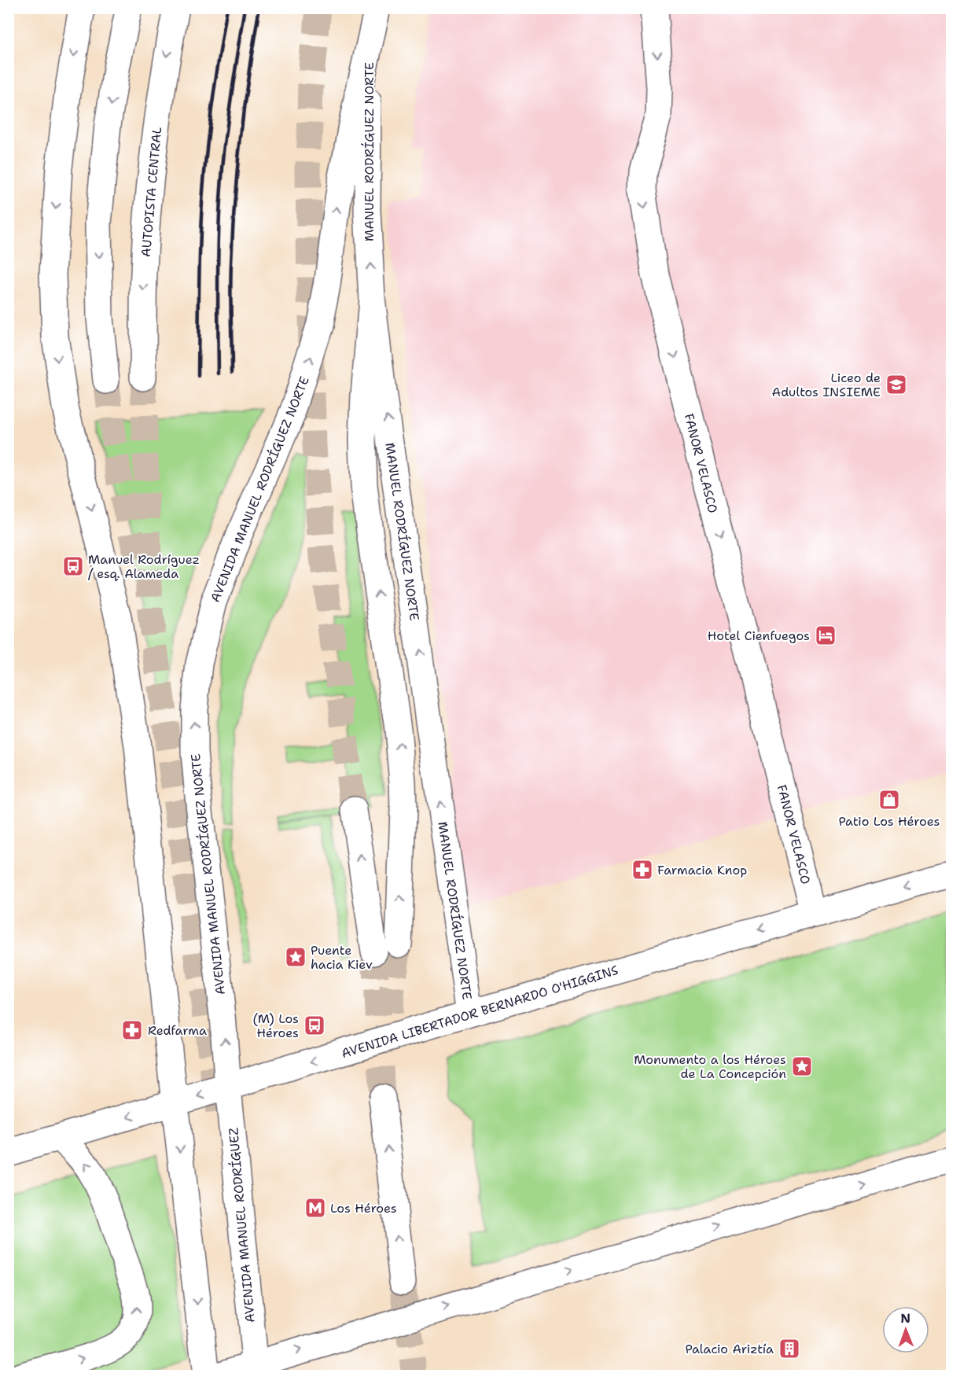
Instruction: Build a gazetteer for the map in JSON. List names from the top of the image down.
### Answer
{
  "streets": {
    "main road": [
      "MANUEL RODRÍGUEZ NORTE",
      "AUTOPISTA CENTRAL",
      "FANOR VELASCO",
      "AVENIDA MANUEL RODRÍGUEZ NORTE",
      "AVENIDA LIBERTADOR BERNARDO O'HIGGINS",
      "AVENIDA MANUEL RODRÍGUEZ"
    ]
  },
  "crossings": [
    ["MANUEL RODRÍGUEZ NORTE", "AVENIDA MANUEL RODRÍGUEZ NORTE"],
    ["MANUEL RODRÍGUEZ NORTE", "AVENIDA LIBERTADOR BERNARDO O'HIGGINS"],
    ["FANOR VELASCO", "AVENIDA LIBERTADOR BERNARDO O'HIGGINS"],
    ["AVENIDA MANUEL RODRÍGUEZ NORTE", "AVENIDA LIBERTADOR BERNARDO O'HIGGINS"],
    ["AVENIDA MANUEL RODRÍGUEZ NORTE", "AVENIDA MANUEL RODRÍGUEZ"],
    ["AVENIDA LIBERTADOR BERNARDO O'HIGGINS", "AVENIDA MANUEL RODRÍGUEZ"]
  ],
  "one_way": ["FANOR VELASCO", "AVENIDA LIBERTADOR BERNARDO O'HIGGINS"],
  "places": {
    "school or university": ["Liceo de Adultos INSIEME"],
    "bus stop": ["Manuel Rodríguez / esq. Alameda", "(M) Los Héroes"],
    "hotel": ["Hotel Cienfuegos"],
    "shop": ["Patio Los Héroes"],
    "pharmacy": ["Farmacia Knop", "Redfarma"],
    "place": ["Puente hacia Kiev", "Monumento a los Héroes de La Concepción"],
    "metro station": ["Los Héroes"],
    "building": ["Palacio Ariztía"]
  },
  "north": "top"
}
